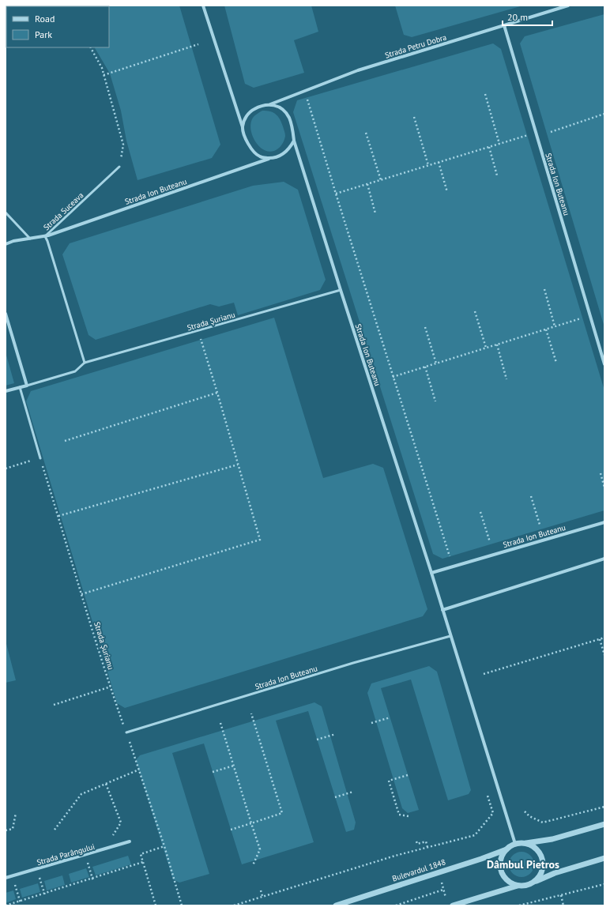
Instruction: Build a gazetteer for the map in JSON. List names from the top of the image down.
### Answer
{
  "streets": {
    "street": [
      "Strada Petru Dobra",
      "Strada Ion Buteanu",
      "Strada Suceava",
      "Strada Parângului",
      "Bulevardul 1848"
    ],
    "lane": ["Strada Șurianu"]
  },
  "crossings": [
    ["Strada Petru Dobra", "Strada Ion Buteanu"],
    ["Strada Ion Buteanu", "Strada Suceava"],
    ["Strada Ion Buteanu", "Strada Șurianu"],
    ["Strada Ion Buteanu", "Bulevardul 1848"]
  ],
  "districts": ["Dâmbul Pietros"],
  "legend": ["Road", "Park"],
  "scale_bar": "20 m"
}
